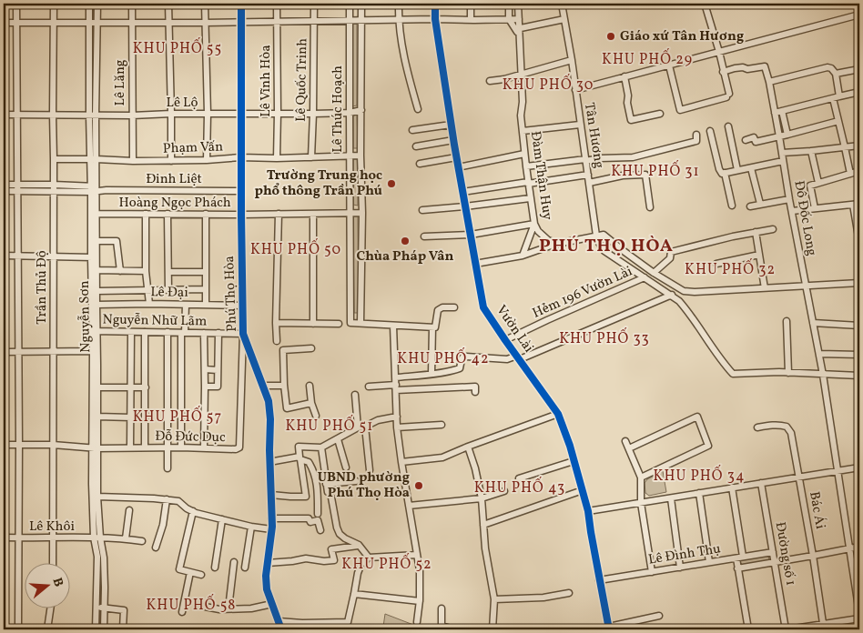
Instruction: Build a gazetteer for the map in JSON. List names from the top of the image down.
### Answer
{
  "streets": {
    "street": [
      "Lê Quốc Trinh",
      "Lê Vĩnh Hòa",
      "Lê Lăng",
      "Lê Lộ",
      "Lê Thúc Hoạch",
      "Tân Hương",
      "Phạm Vấn",
      "Đàm Thận Huy",
      "Đinh Liệt",
      "Hoàng Ngọc Phách",
      "Đô Đốc Long",
      "Trần Thủ Độ",
      "Lê Đại",
      "Hẻm 196 Vườn Lài",
      "Phú Thọ Hòa",
      "Nguyễn Sơn",
      "Nguyễn Nhữ Lãm",
      "Vườn Lài",
      "Đỗ Đức Dục",
      "Bác Ái",
      "Lê Khôi",
      "Đường số 1",
      "Lê Đình Thụ"
    ]
  },
  "crossings": [
    ["Lê Quốc Trinh", "Lê Lộ"],
    ["Lê Quốc Trinh", "Phạm Vấn"],
    ["Lê Vĩnh Hòa", "Lê Lộ"],
    ["Lê Vĩnh Hòa", "Phạm Vấn"],
    ["Lê Lăng", "Lê Lộ"],
    ["Lê Lăng", "Phạm Vấn"],
    ["Lê Lộ", "Lê Thúc Hoạch"],
    ["Lê Lộ", "Trần Thủ Độ"],
    ["Lê Lộ", "Phú Thọ Hòa"],
    ["Lê Lộ", "Nguyễn Sơn"],
    ["Lê Thúc Hoạch", "Phạm Vấn"],
    ["Lê Thúc Hoạch", "Hoàng Ngọc Phách"],
    ["Phạm Vấn", "Trần Thủ Độ"],
    ["Phạm Vấn", "Phú Thọ Hòa"],
    ["Phạm Vấn", "Nguyễn Sơn"],
    ["Đinh Liệt", "Trần Thủ Độ"],
    ["Đinh Liệt", "Phú Thọ Hòa"],
    ["Đinh Liệt", "Nguyễn Sơn"],
    ["Hoàng Ngọc Phách", "Phú Thọ Hòa"],
    ["Hoàng Ngọc Phách", "Nguyễn Sơn"],
    ["Trần Thủ Độ", "Đỗ Đức Dục"],
    ["Trần Thủ Độ", "Lê Khôi"],
    ["Lê Đại", "Phú Thọ Hòa"],
    ["Lê Đại", "Nguyễn Sơn"],
    ["Hẻm 196 Vườn Lài", "Vườn Lài"],
    ["Phú Thọ Hòa", "Nguyễn Nhữ Lãm"],
    ["Phú Thọ Hòa", "Đỗ Đức Dục"],
    ["Nguyễn Sơn", "Nguyễn Nhữ Lãm"],
    ["Nguyễn Sơn", "Đỗ Đức Dục"],
    ["Nguyễn Sơn", "Lê Khôi"],
    ["Nguyễn Nhữ Lãm", "Đỗ Đức Dục"],
    ["Vườn Lài", "Lê Đình Thụ"],
    ["Đường số 1", "Lê Đình Thụ"]
  ],
  "districts": [
    "KHU PHỐ 55",
    "KHU PHỐ 29",
    "KHU PHỐ 30",
    "KHU PHỐ 31",
    "PHÚ THỌ HÒA",
    "KHU PHỐ 50",
    "KHU PHỐ 32",
    "KHU PHỐ 33",
    "KHU PHỐ 42",
    "KHU PHỐ 57",
    "KHU PHỐ 51",
    "KHU PHỐ 34",
    "KHU PHỐ 43",
    "KHU PHỐ 52",
    "KHU PHỐ 58"
  ],
  "places": [
    "Giáo xứ Tân Hương",
    "Trường Trung học phổ thông Trần Phú",
    "Chùa Pháp Vân",
    "UBND phường Phú Thọ Hòa"
  ],
  "north": "right"
}
